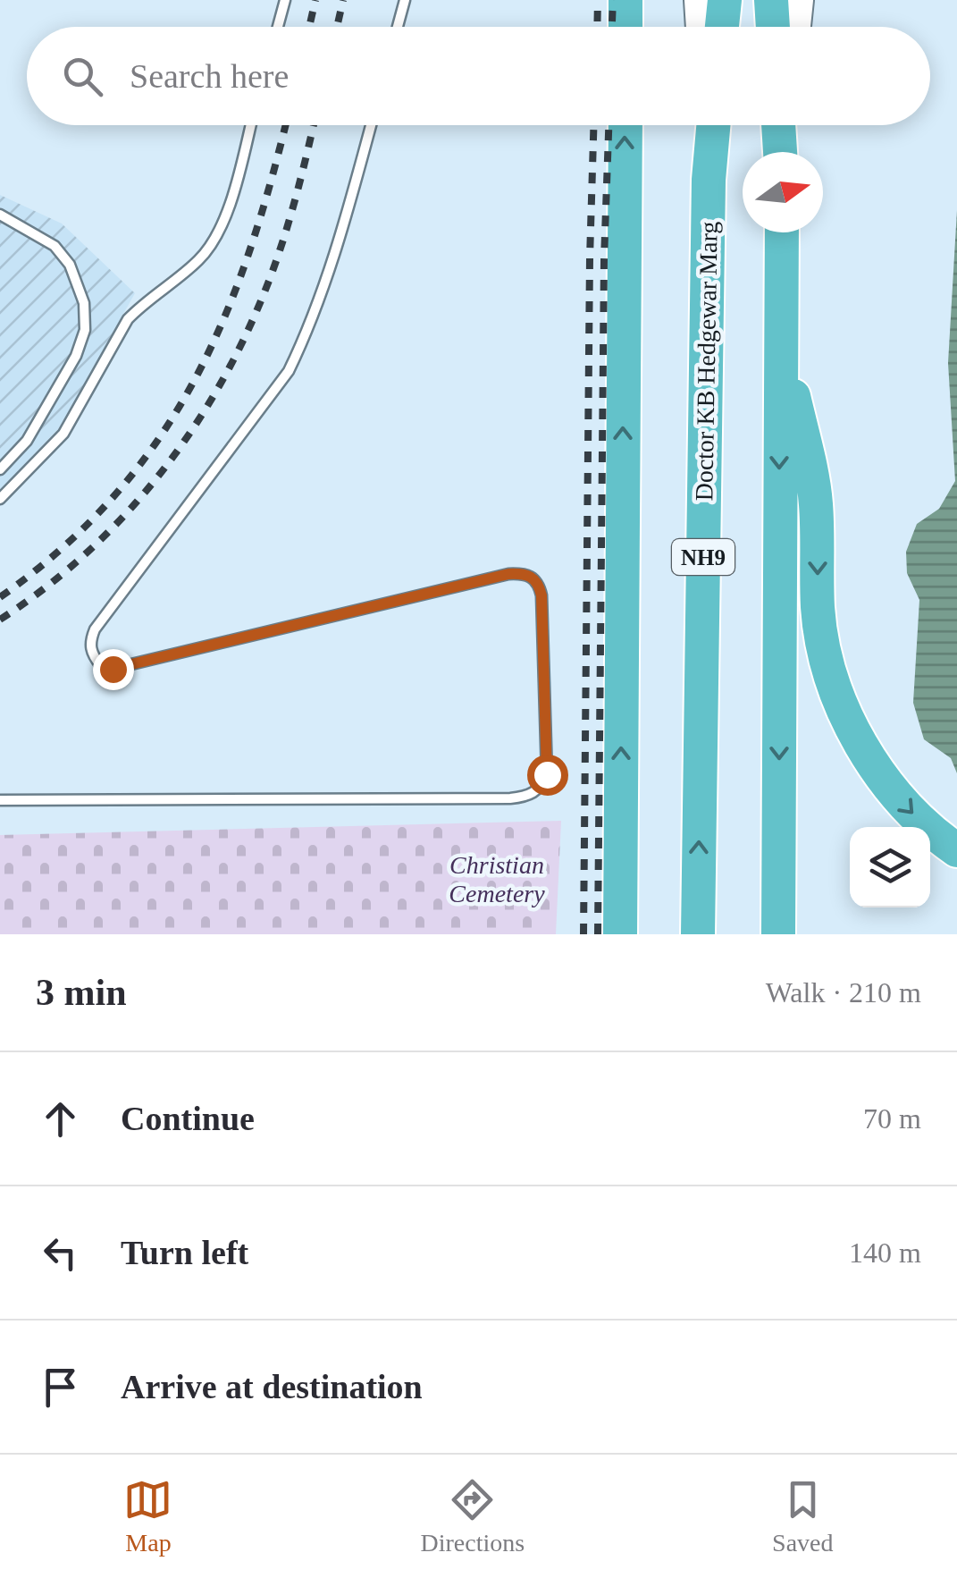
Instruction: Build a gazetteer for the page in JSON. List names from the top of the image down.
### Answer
{
  "streets": {
    "highway": ["Doctor KB Hedgewar Marg", "NH9"]
  },
  "parks": ["Christian Cemetery"],
  "north": "right",
  "page": {
    "search": "Search here",
    "heading": ["3 min", "Walk · 210 m"],
    "list": [
      ["Continue", "70 m"],
      ["Turn left", "140 m"],
      "Arrive at destination"
    ],
    "nav": ["Map", "Directions", "Saved"]
  }
}
